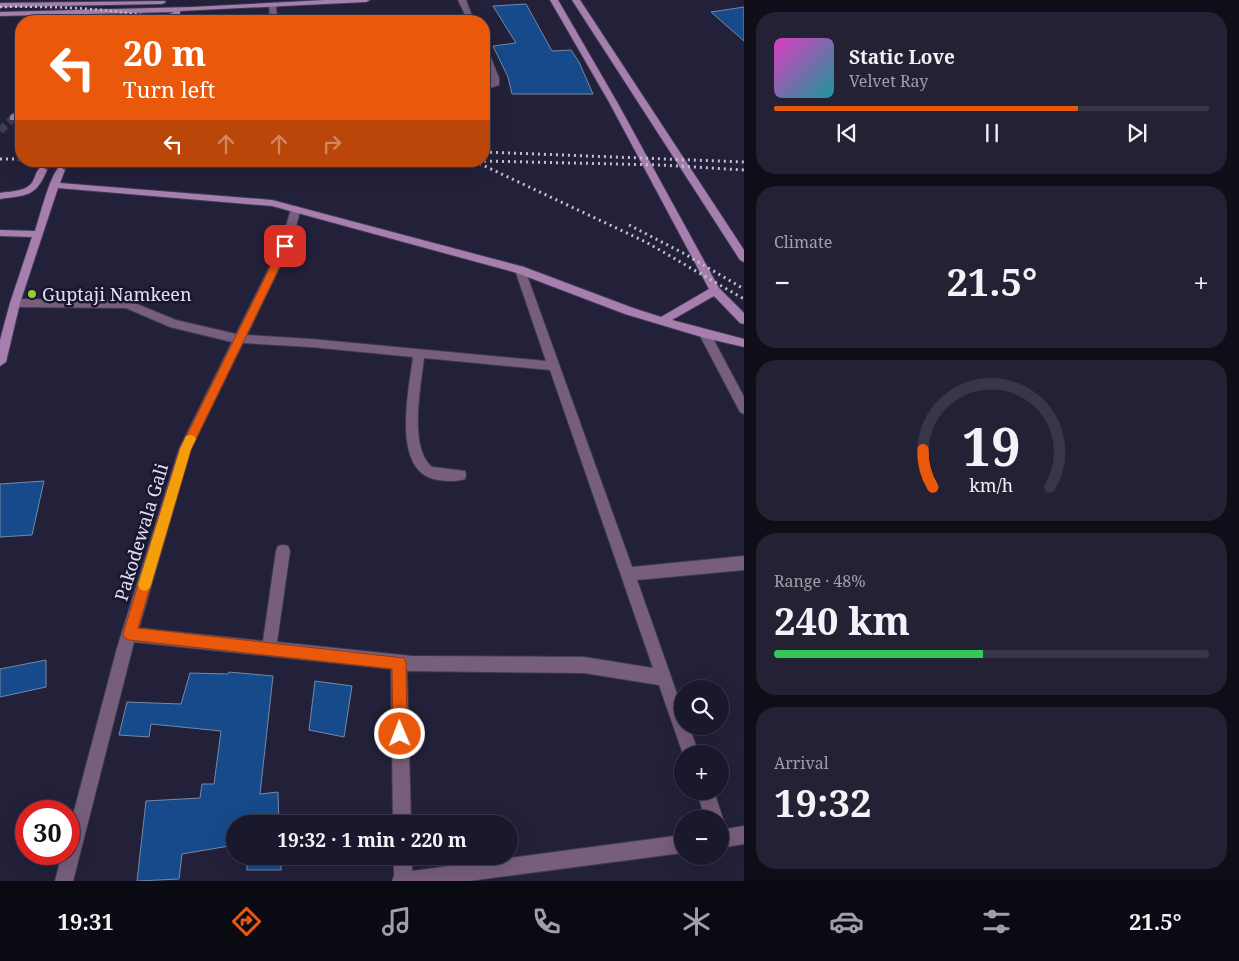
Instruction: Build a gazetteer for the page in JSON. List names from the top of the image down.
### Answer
{
  "streets": {
    "street": ["Pakodewala Gali"]
  },
  "places": ["Guptaji Namkeen"],
  "page": {
    "turn": ["20 m", "Turn left"],
    "song": ["Static Love", "Velvet Ray"],
    "tile": [
      "Climate",
      ["Range · 48%", "240 km"],
      ["Arrival", "19:32"]
    ],
    "heat": ["−", "21.5°", "+"],
    "map_buttons": ["+", "−"],
    "limit": "30",
    "trip": "19:32 · 1 min · 220 m",
    "tabs": ["19:31", "21.5°"],
    "gauge": ["19", "km/h"]
  }
}
